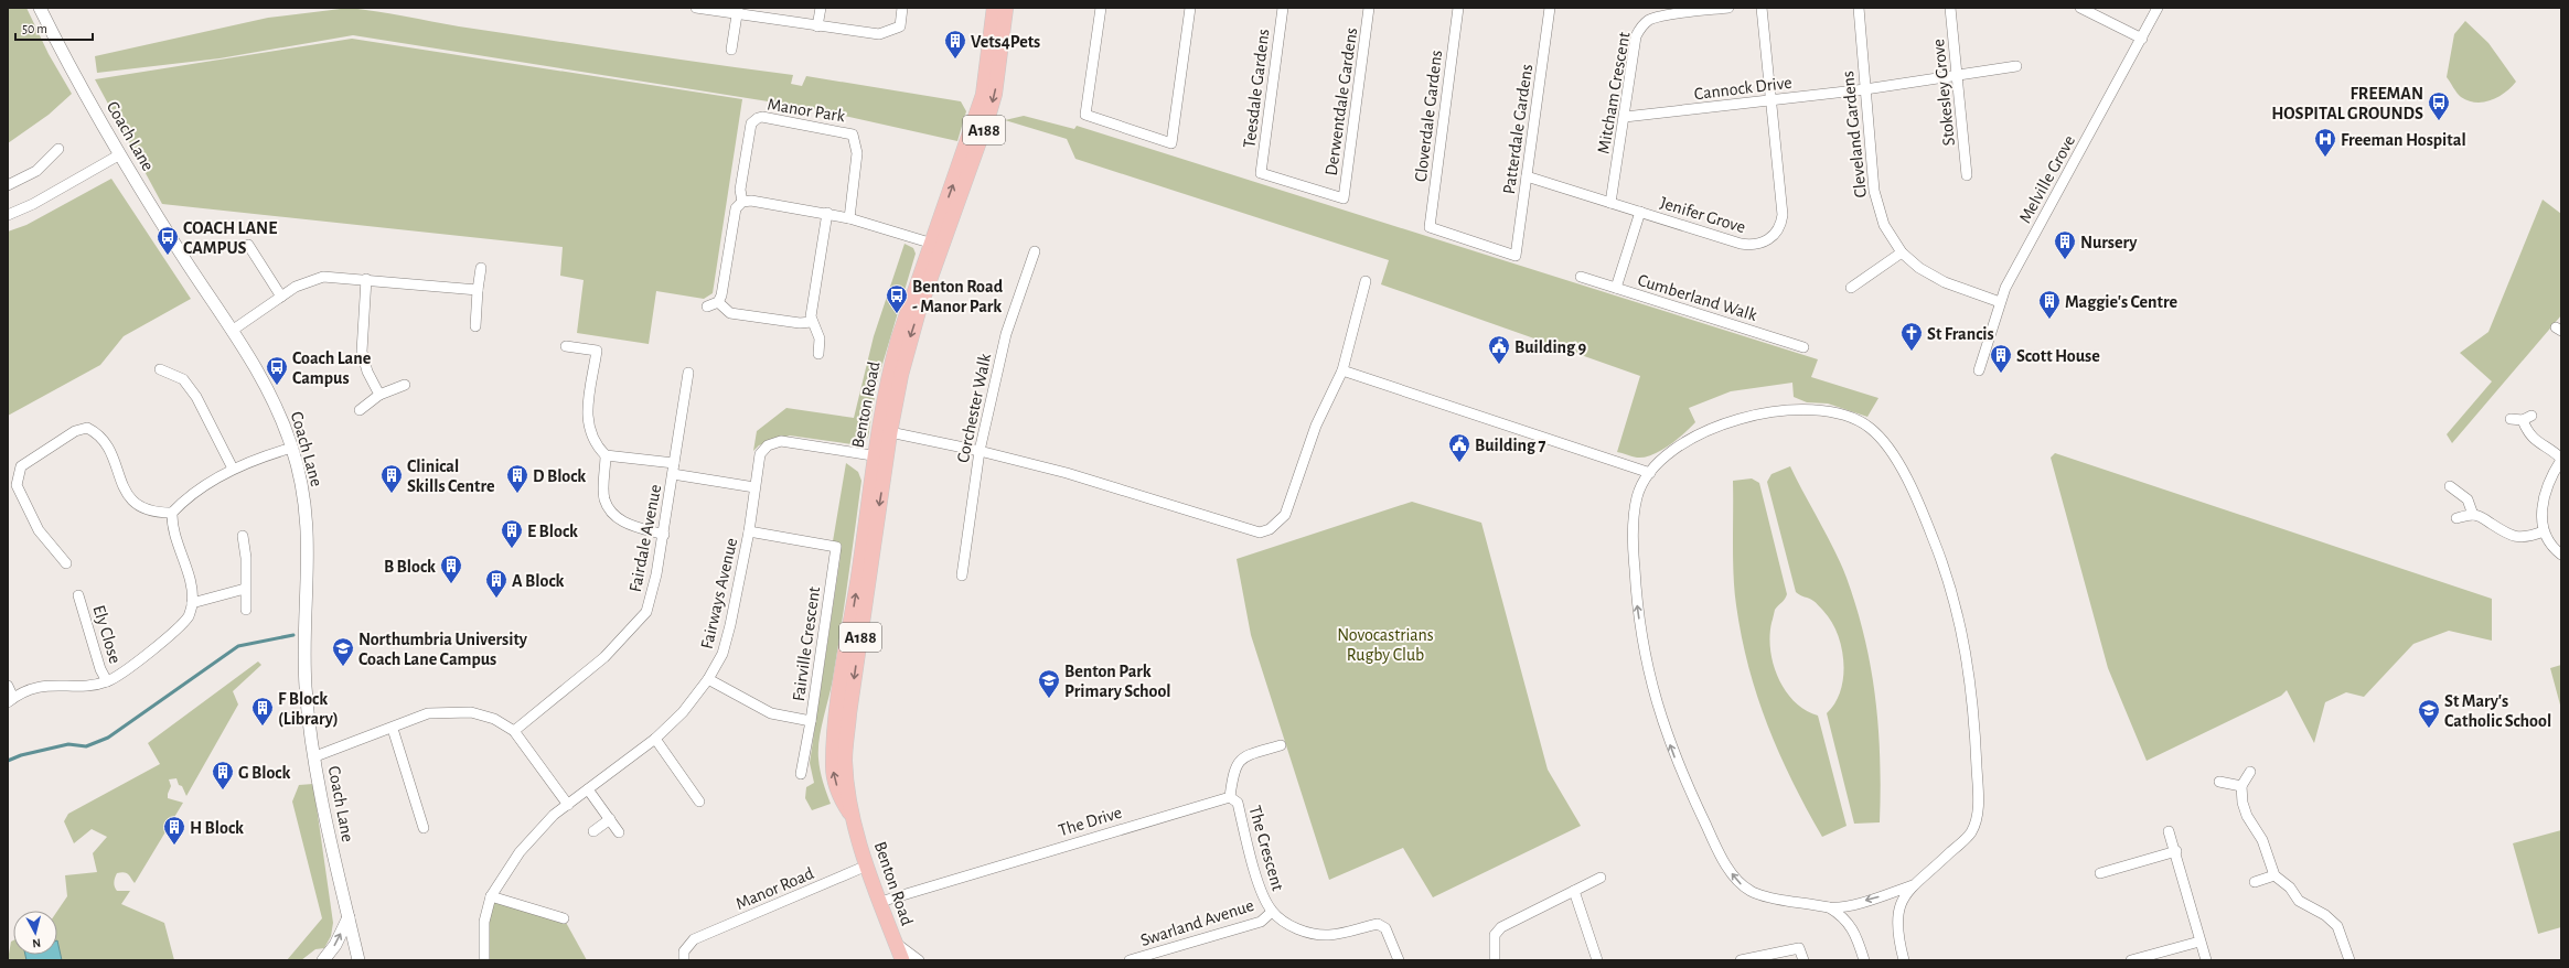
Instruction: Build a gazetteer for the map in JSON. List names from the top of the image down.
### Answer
{
  "streets": {
    "main road": ["A188", "Benton Road"],
    "street": [
      "Cannock Drive",
      "Teesdale Gardens",
      "Mitcham Crescent",
      "Stokesley Grove",
      "Derwentdale Gardens",
      "Manor Park",
      "Cloverdale Gardens",
      "Patterdale Gardens",
      "Cleveland Gardens",
      "Coach Lane",
      "Melville Grove",
      "Jenifer Grove",
      "Cumberland Walk",
      "Corchester Walk",
      "Fairdale Avenue",
      "Fairways Avenue",
      "Ely Close",
      "Fairville Crescent",
      "The Drive",
      "The Crescent",
      "Manor Road",
      "Swarland Avenue"
    ]
  },
  "crossings": [
    ["Cannock Drive", "Mitcham Crescent"],
    ["Cannock Drive", "Stokesley Grove"],
    ["Cannock Drive", "Cleveland Gardens"],
    ["Cannock Drive", "Jenifer Grove"],
    ["Teesdale Gardens", "Derwentdale Gardens"],
    ["Mitcham Crescent", "Jenifer Grove"],
    ["Cloverdale Gardens", "Patterdale Gardens"],
    ["Patterdale Gardens", "Jenifer Grove"],
    ["Cleveland Gardens", "Melville Grove"],
    ["Benton Road", "Fairways Avenue"],
    ["Benton Road", "The Drive"],
    ["Benton Road", "Manor Road"],
    ["Fairways Avenue", "Fairville Crescent"],
    ["The Drive", "The Crescent"],
    ["The Crescent", "Swarland Avenue"]
  ],
  "parks": ["Novocastrians Rugby Club"],
  "places": {
    "building": [
      "Vets4Pets",
      "Nursery",
      "Maggie's Centre",
      "Scott House",
      "Clinical Skills Centre",
      "D Block",
      "E Block",
      "B Block",
      "A Block",
      "F Block (Library)",
      "G Block",
      "H Block"
    ],
    "bus stop": [
      "FREEMAN HOSPITAL GROUNDS",
      "COACH LANE CAMPUS",
      "Benton Road - Manor Park",
      "Coach Lane Campus"
    ],
    "hospital": ["Freeman Hospital"],
    "church": ["St Francis"],
    "public building": ["Building 9", "Building 7"],
    "school or university": ["Northumbria University Coach Lane Campus", "Benton Park Primary School", "St Mary's Catholic School"]
  },
  "scale_bar": "50 m",
  "north": "bottom"
}
